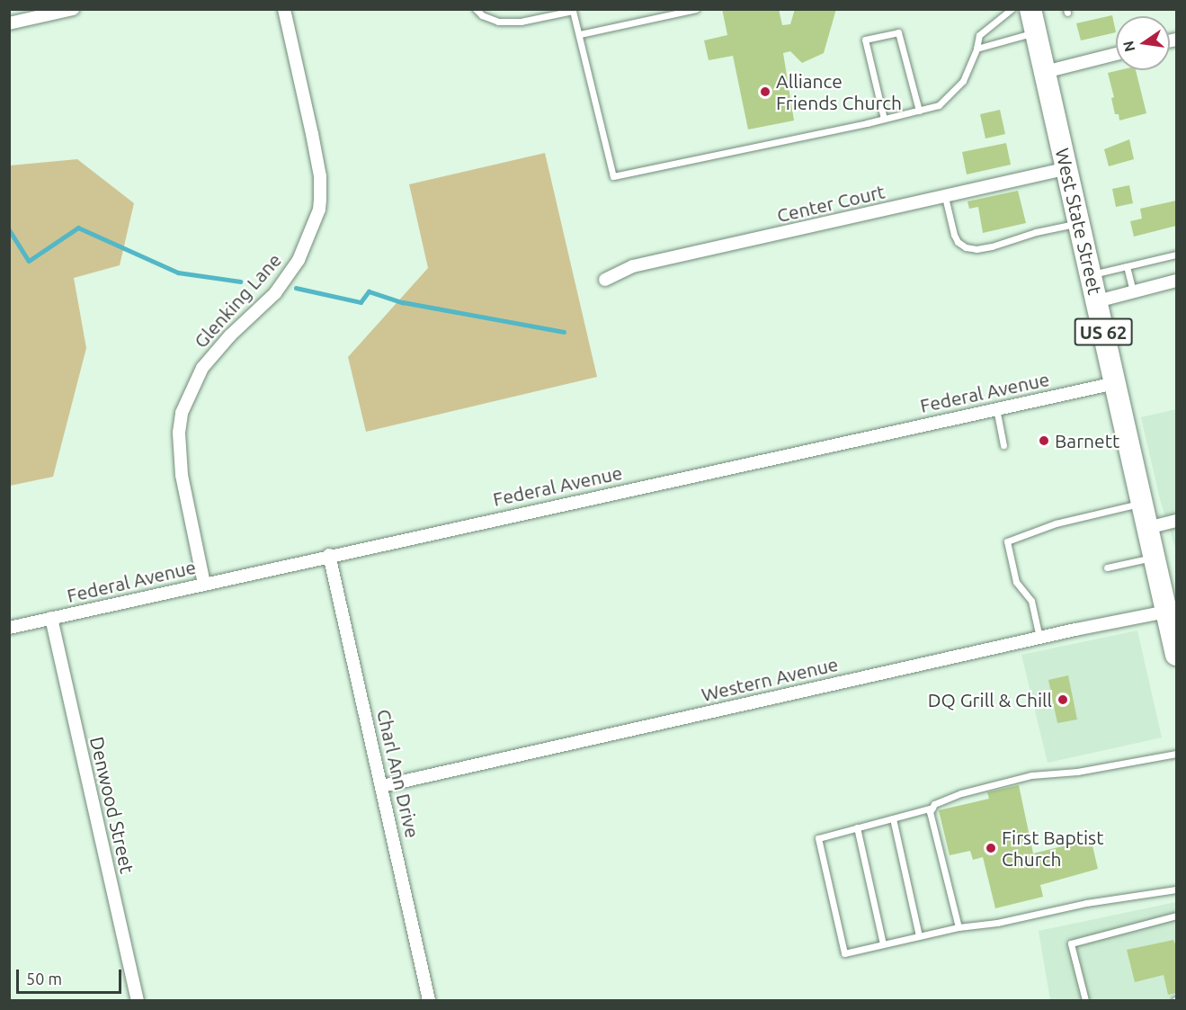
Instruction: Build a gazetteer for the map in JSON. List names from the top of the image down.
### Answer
{
  "streets": {
    "highway": ["West State Street", "US 62"],
    "street": [
      "Center Court",
      "Glenking Lane",
      "Federal Avenue",
      "Western Avenue",
      "Charl Ann Drive",
      "Denwood Street"
    ]
  },
  "crossings": [
    ["Center Court", "West State Street"],
    ["West State Street", "Federal Avenue"],
    ["West State Street", "Western Avenue"],
    ["Glenking Lane", "Federal Avenue"],
    ["Federal Avenue", "Charl Ann Drive"],
    ["Federal Avenue", "Denwood Street"],
    ["Western Avenue", "Charl Ann Drive"]
  ],
  "places": [
    "Alliance Friends Church",
    "Barnett",
    "DQ Grill & Chill",
    "First Baptist Church"
  ],
  "scale_bar": "50 m",
  "north": "left"
}
